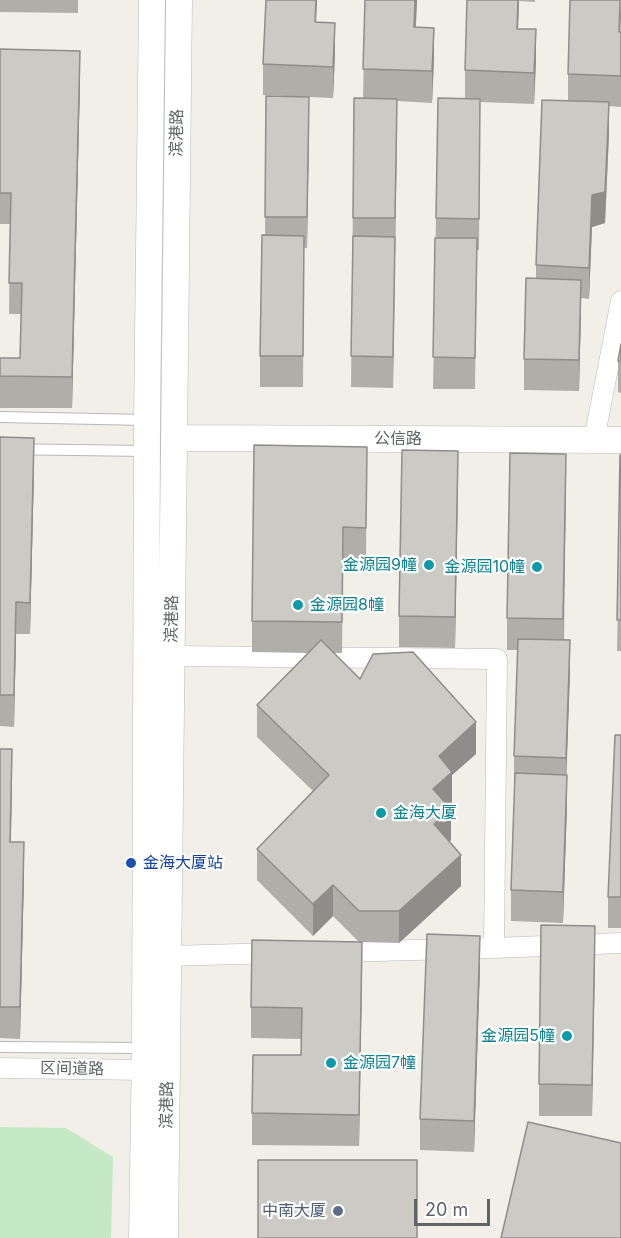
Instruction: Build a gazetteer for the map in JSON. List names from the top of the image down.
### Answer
{
  "streets": {
    "street": ["滨港路", "公信路", "区间道路"]
  },
  "crossings": [
    ["滨港路", "公信路"],
    ["滨港路", "区间道路"]
  ],
  "places": [
    "金源园9幢",
    "金源园10幢",
    "金源园8幢",
    "金海大厦",
    "金海大厦站",
    "金源园5幢",
    "金源园7幢",
    "中南大厦"
  ],
  "scale_bar": "20 m"
}
